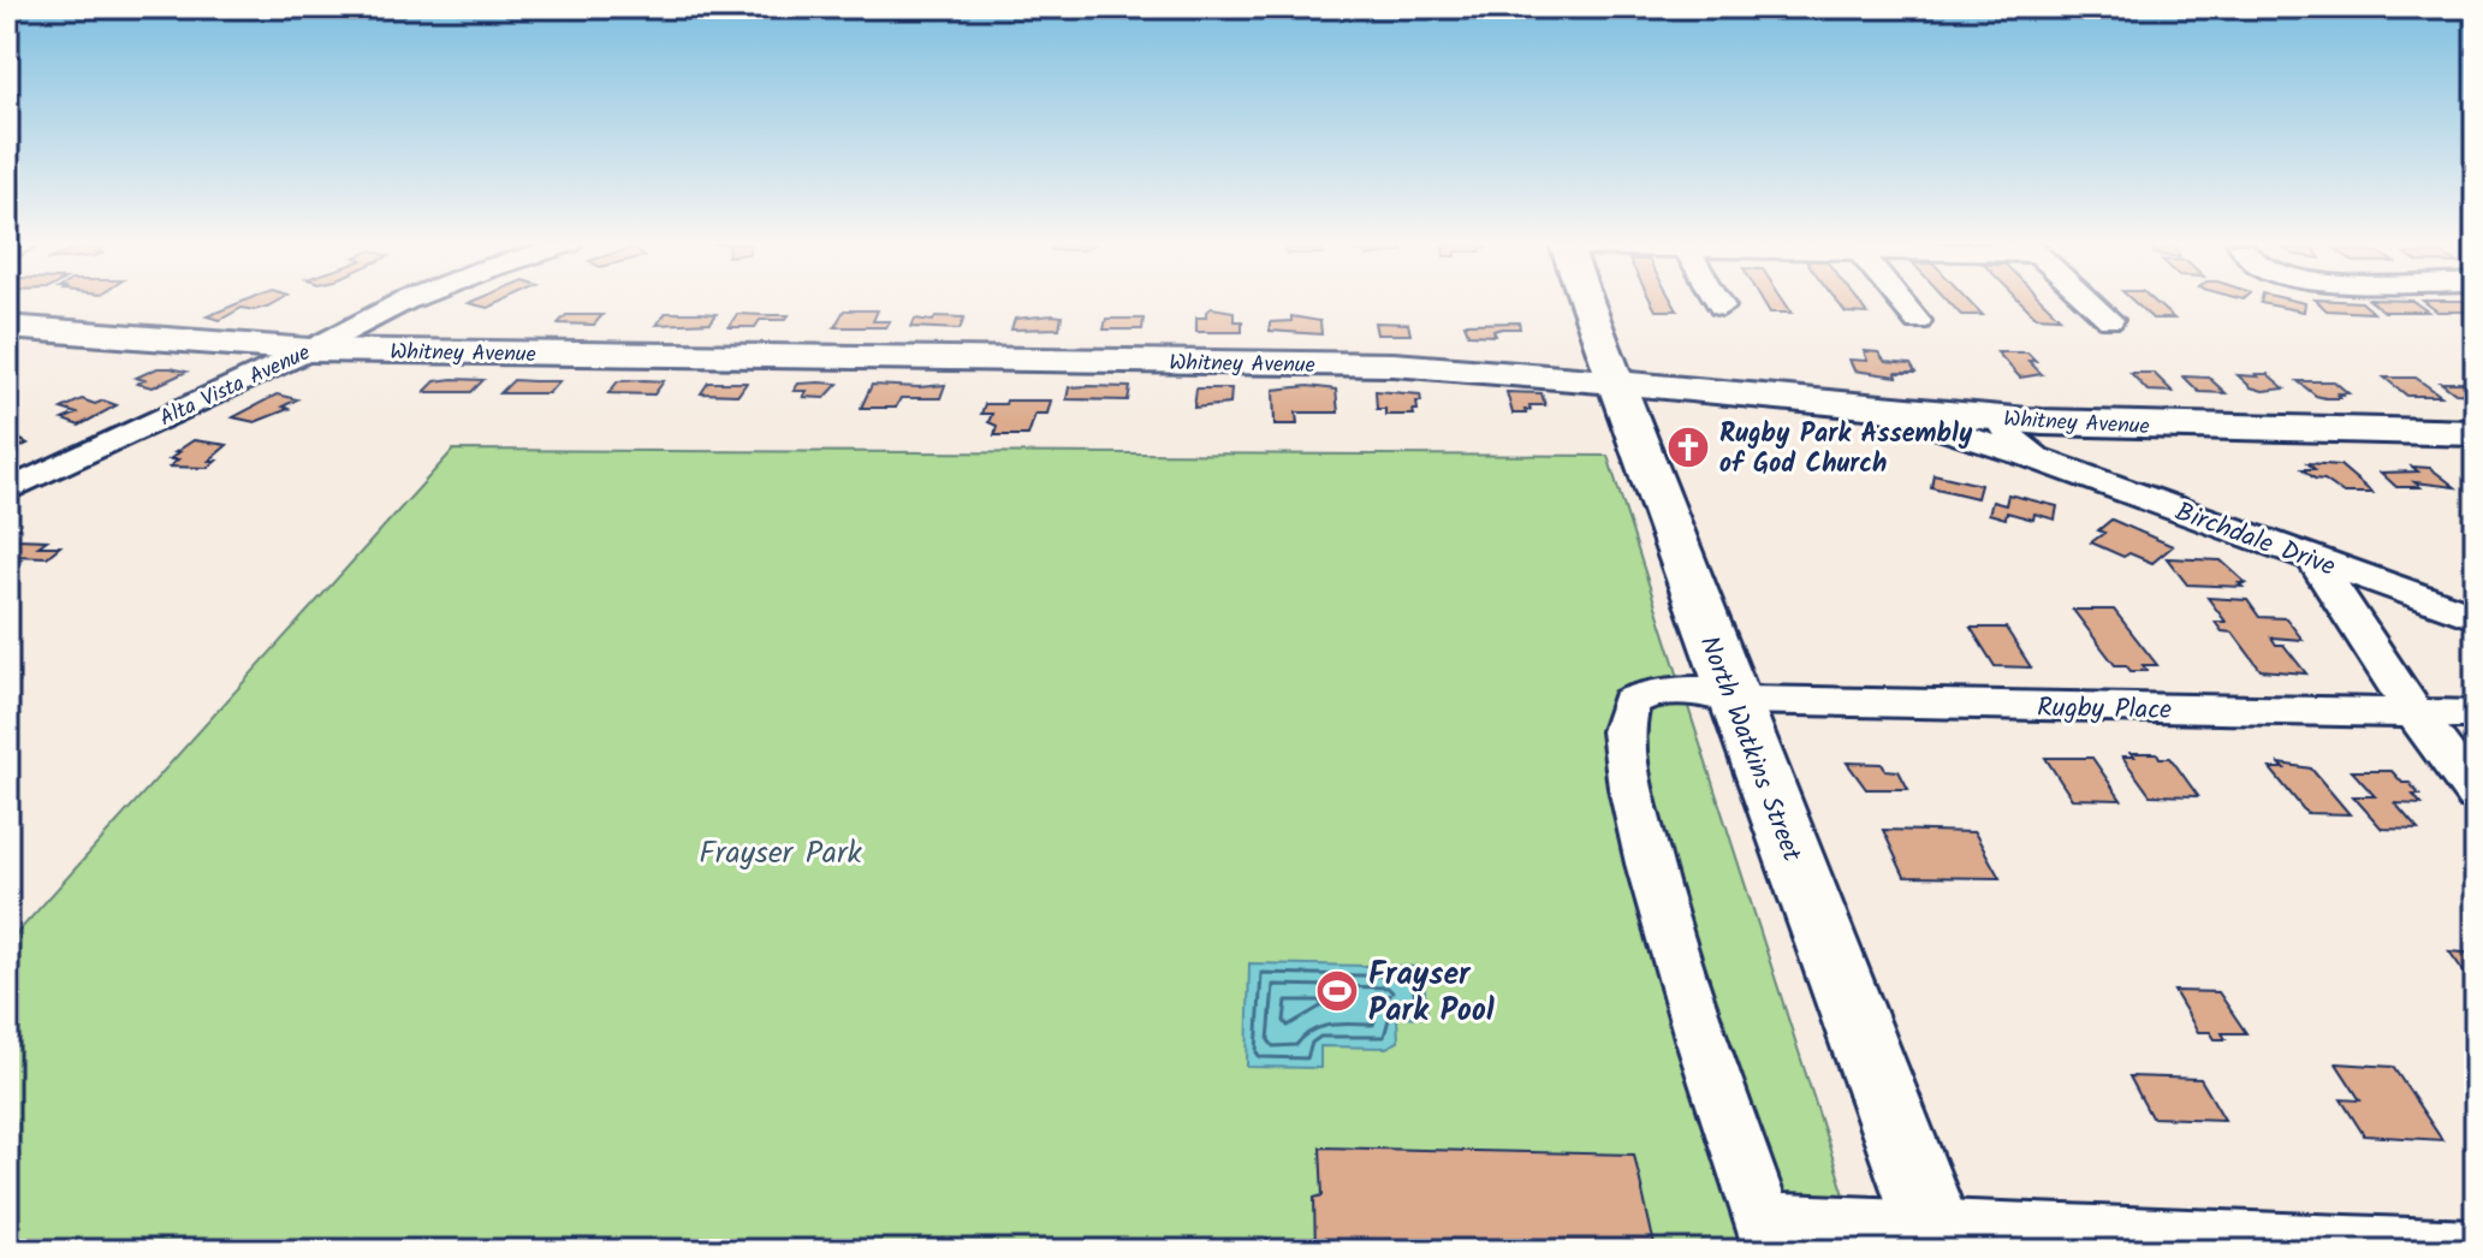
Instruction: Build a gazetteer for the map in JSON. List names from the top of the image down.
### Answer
{
  "streets": {
    "main road": ["Whitney Avenue", "North Watkins Street"],
    "street": ["Alta Vista Avenue", "Birchdale Drive", "Rugby Place"]
  },
  "crossings": [
    ["Whitney Avenue", "Alta Vista Avenue"],
    ["Whitney Avenue", "Birchdale Drive"],
    ["Whitney Avenue", "North Watkins Street"],
    ["Rugby Place", "North Watkins Street"]
  ],
  "parks": ["Frayser Park"],
  "places": {
    "church": ["Rugby Park Assembly of God Church"],
    "sports": ["Frayser Park Pool"]
  }
}
